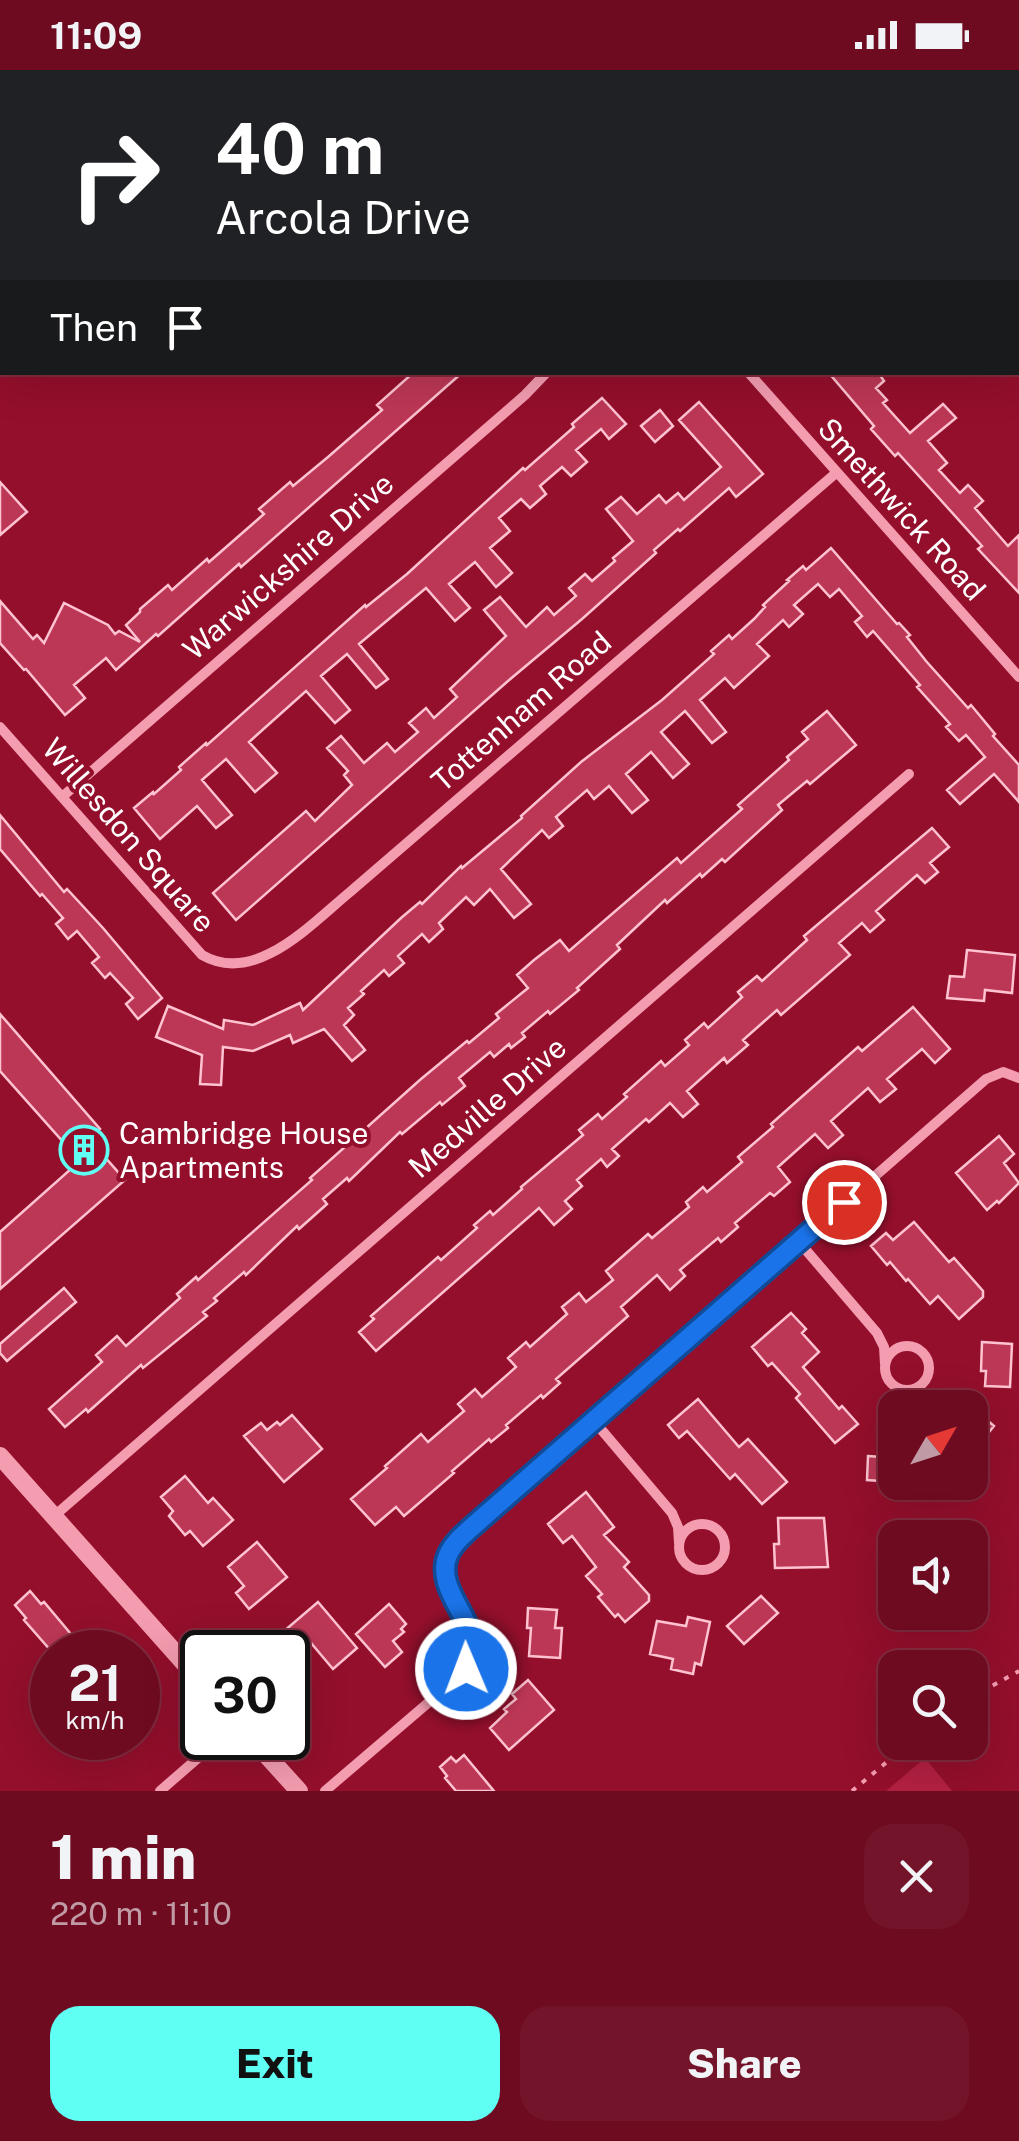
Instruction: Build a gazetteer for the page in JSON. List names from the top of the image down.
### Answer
{
  "streets": {
    "street": [
      "Smethwick Road",
      "Warwickshire Drive",
      "Tottenham Road",
      "Willesdon Square",
      "Medville Drive"
    ]
  },
  "crossings": [
    ["Smethwick Road", "Tottenham Road"],
    ["Warwickshire Drive", "Willesdon Square"],
    ["Tottenham Road", "Willesdon Square"]
  ],
  "places": {
    "building": ["Cambridge House Apartments"]
  },
  "north": "top right",
  "page": {
    "status": "11:09",
    "turn": ["40 m", "Arcola Drive"],
    "then": "Then",
    "speed": "21 km/h",
    "limit": "30",
    "heading": ["1 min", "220 m · 11:10"],
    "buttons": ["Exit", "Share"]
  }
}
